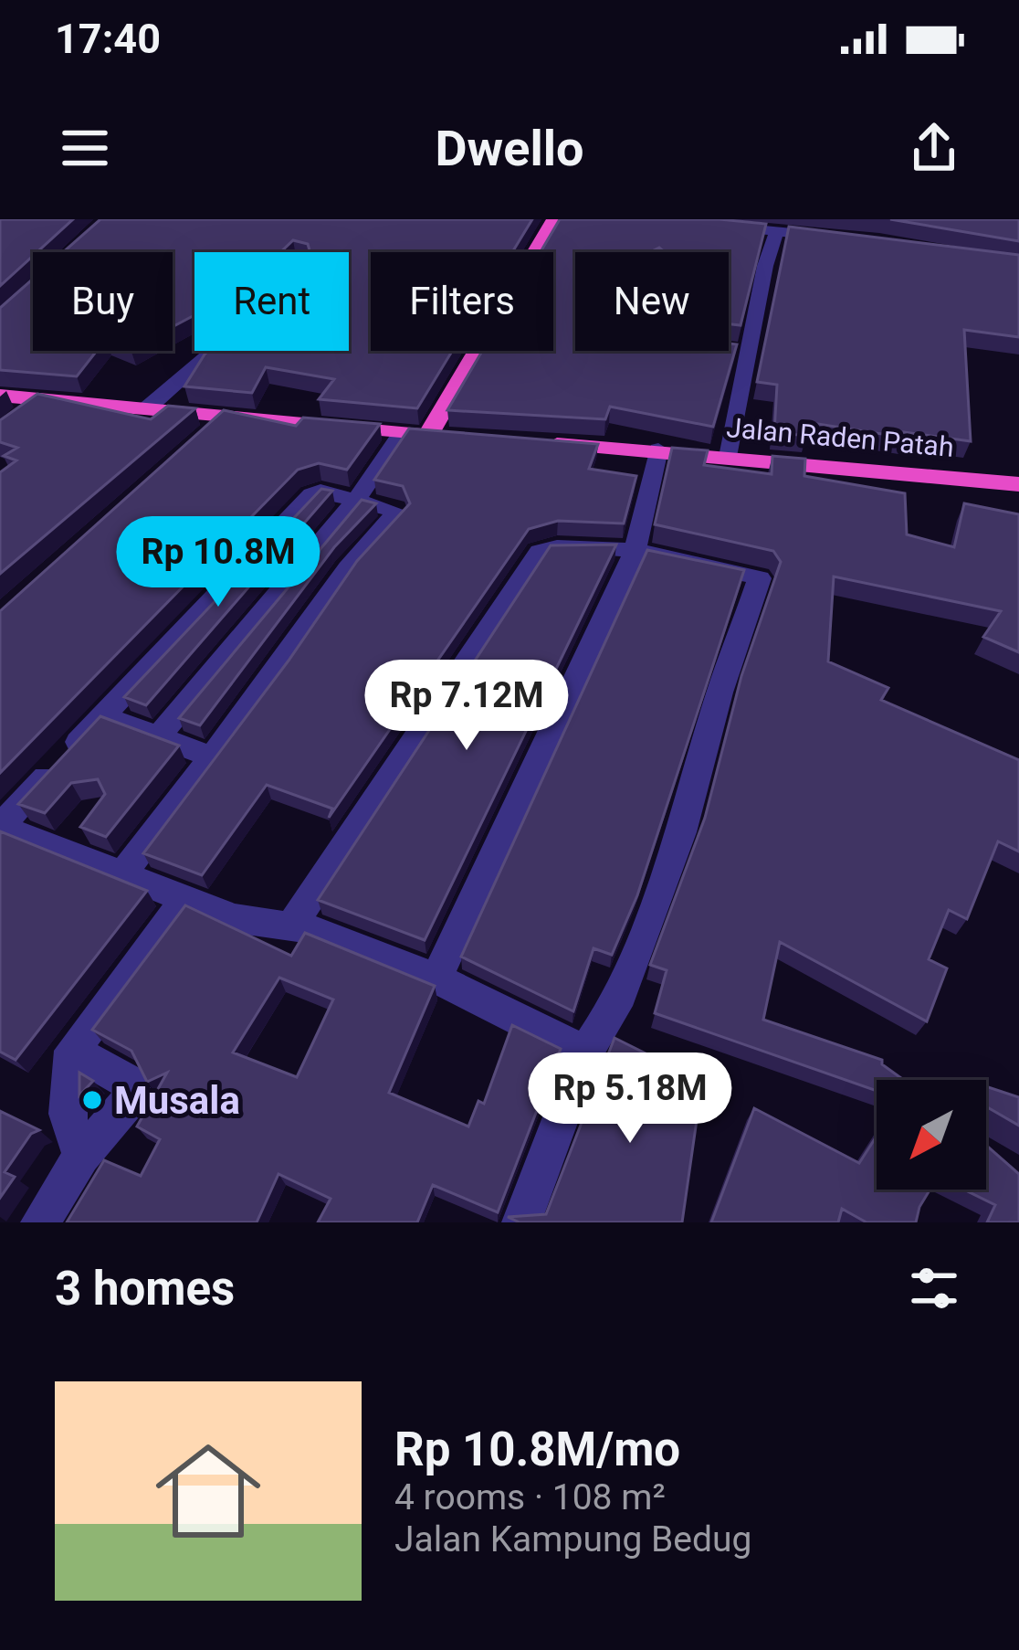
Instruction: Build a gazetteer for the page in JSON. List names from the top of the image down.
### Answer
{
  "streets": {
    "highway": ["Jalan Raden Patah"]
  },
  "places": ["Musala"],
  "north": "bottom left",
  "page": {
    "status": "17:40",
    "header": "Dwello",
    "chip": [
      "Buy",
      "Rent",
      "Filters",
      "New"
    ],
    "price": ["Rp 10.8M", "Rp 7.12M", "Rp 5.18M"],
    "heading": "3 homes",
    "list": [
      {
        "name": "Rp 10.8M/mo",
        "note": "4 rooms · 108 m² · Jalan Kampung Bedug"
      }
    ]
  }
}
